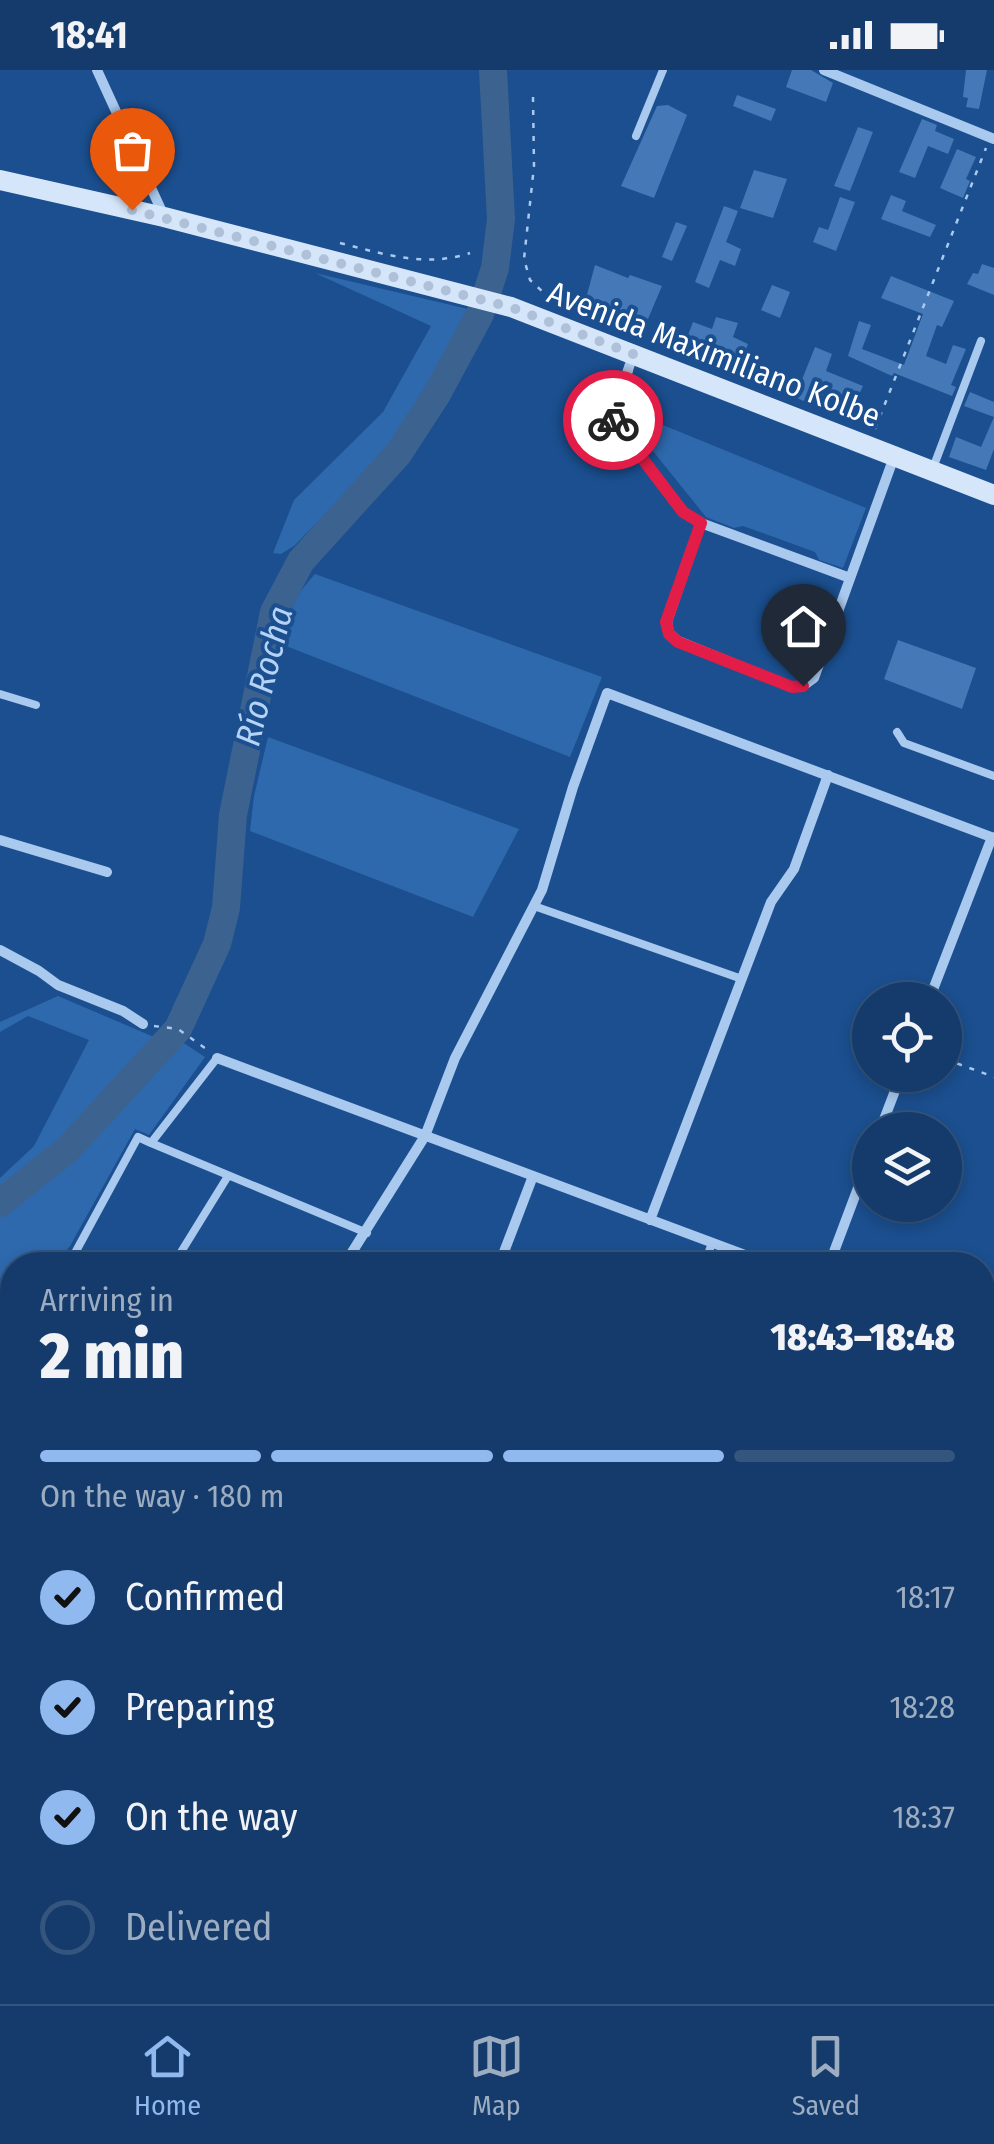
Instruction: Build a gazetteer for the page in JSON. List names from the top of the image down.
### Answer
{
  "streets": {
    "main road": ["Avenida Maximiliano Kolbe"]
  },
  "water": ["Río Rocha"],
  "page": {
    "status": "18:41",
    "heading": ["2 min", "Arriving in", "18:43–18:48"],
    "bar": "On the way · 180 m",
    "list": [
      ["Confirmed", "18:17"],
      ["Preparing", "18:28"],
      ["On the way", "18:37"],
      "Delivered"
    ],
    "tabs": ["Home", "Map", "Saved"]
  }
}
